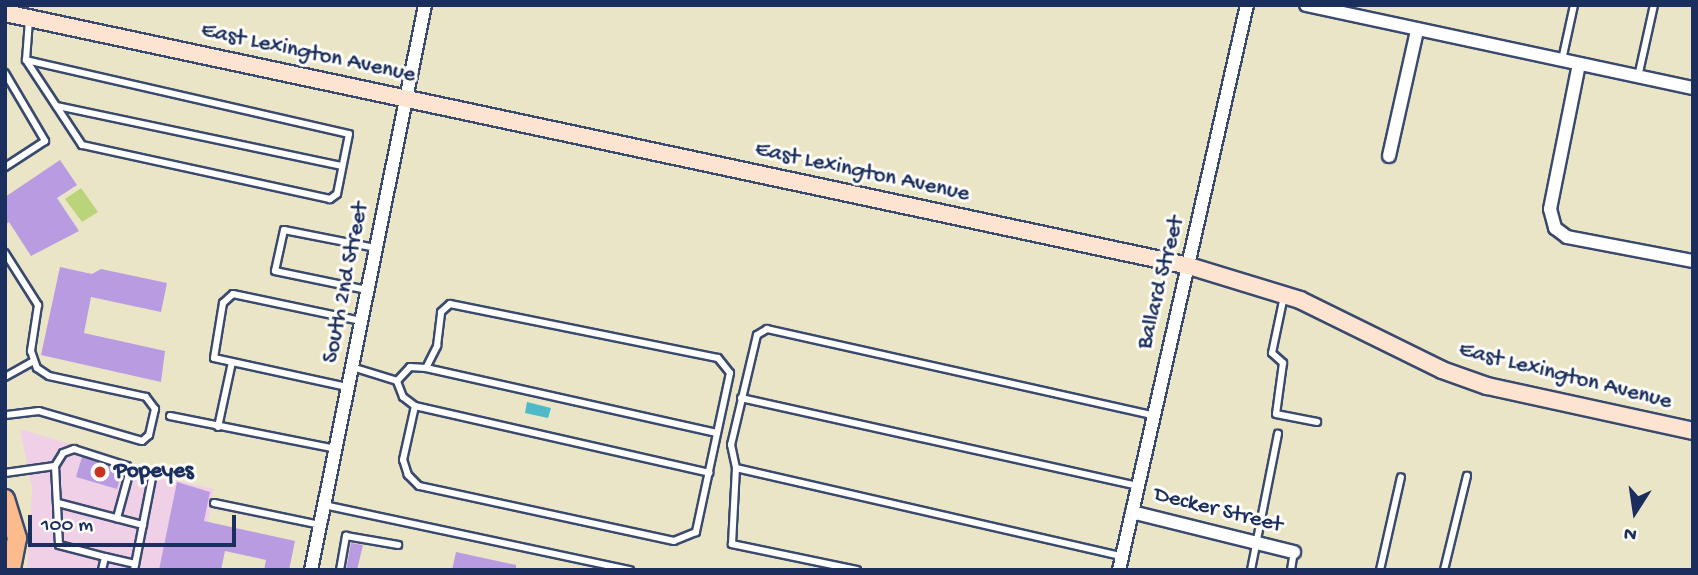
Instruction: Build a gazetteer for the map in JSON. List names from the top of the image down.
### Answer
{
  "streets": {
    "street": [
      "East Lexington Avenue",
      "South 2nd Street",
      "Ballard Street",
      "Decker Street"
    ]
  },
  "crossings": [
    ["East Lexington Avenue", "South 2nd Street"],
    ["East Lexington Avenue", "Ballard Street"],
    ["Ballard Street", "Decker Street"]
  ],
  "places": ["Popeyes"],
  "scale_bar": "100 m",
  "north": "bottom"
}
